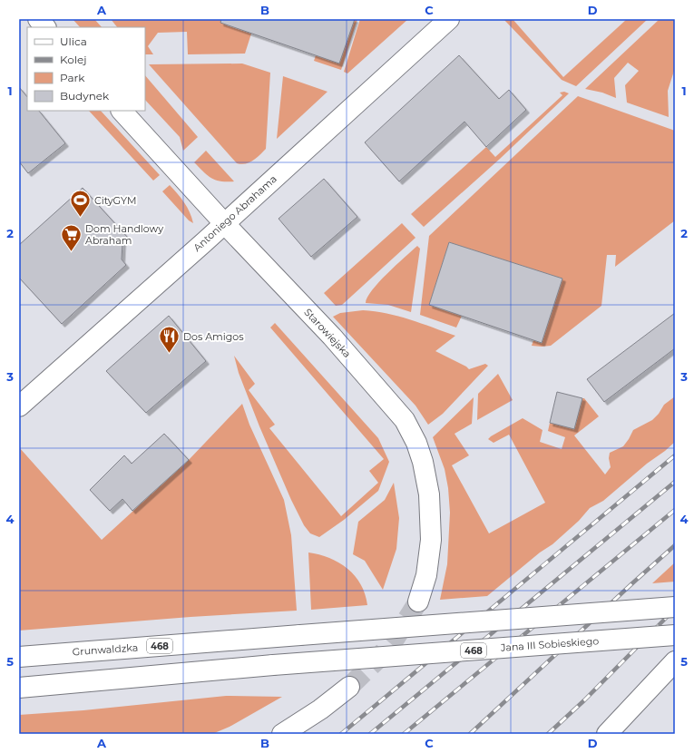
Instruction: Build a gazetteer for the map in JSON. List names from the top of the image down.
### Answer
{
  "streets": {
    "main road": [
      "Antoniego Abrahama",
      "Starowiejska",
      "Jana III Sobieskiego",
      "468",
      "Grunwaldzka"
    ]
  },
  "crossings": [
    ["Antoniego Abrahama", "Starowiejska"]
  ],
  "places": {
    "sports": ["CityGYM"],
    "supermarket": ["Dom Handlowy Abraham"],
    "restaurant": ["Dos Amigos"]
  },
  "legend": [
    "Ulica",
    "Kolej",
    "Park",
    "Budynek"
  ],
  "grid": {
    "columns": [
      "A",
      "B",
      "C",
      "D"
    ],
    "rows": [
      "1",
      "2",
      "3",
      "4",
      "5"
    ]
  }
}
